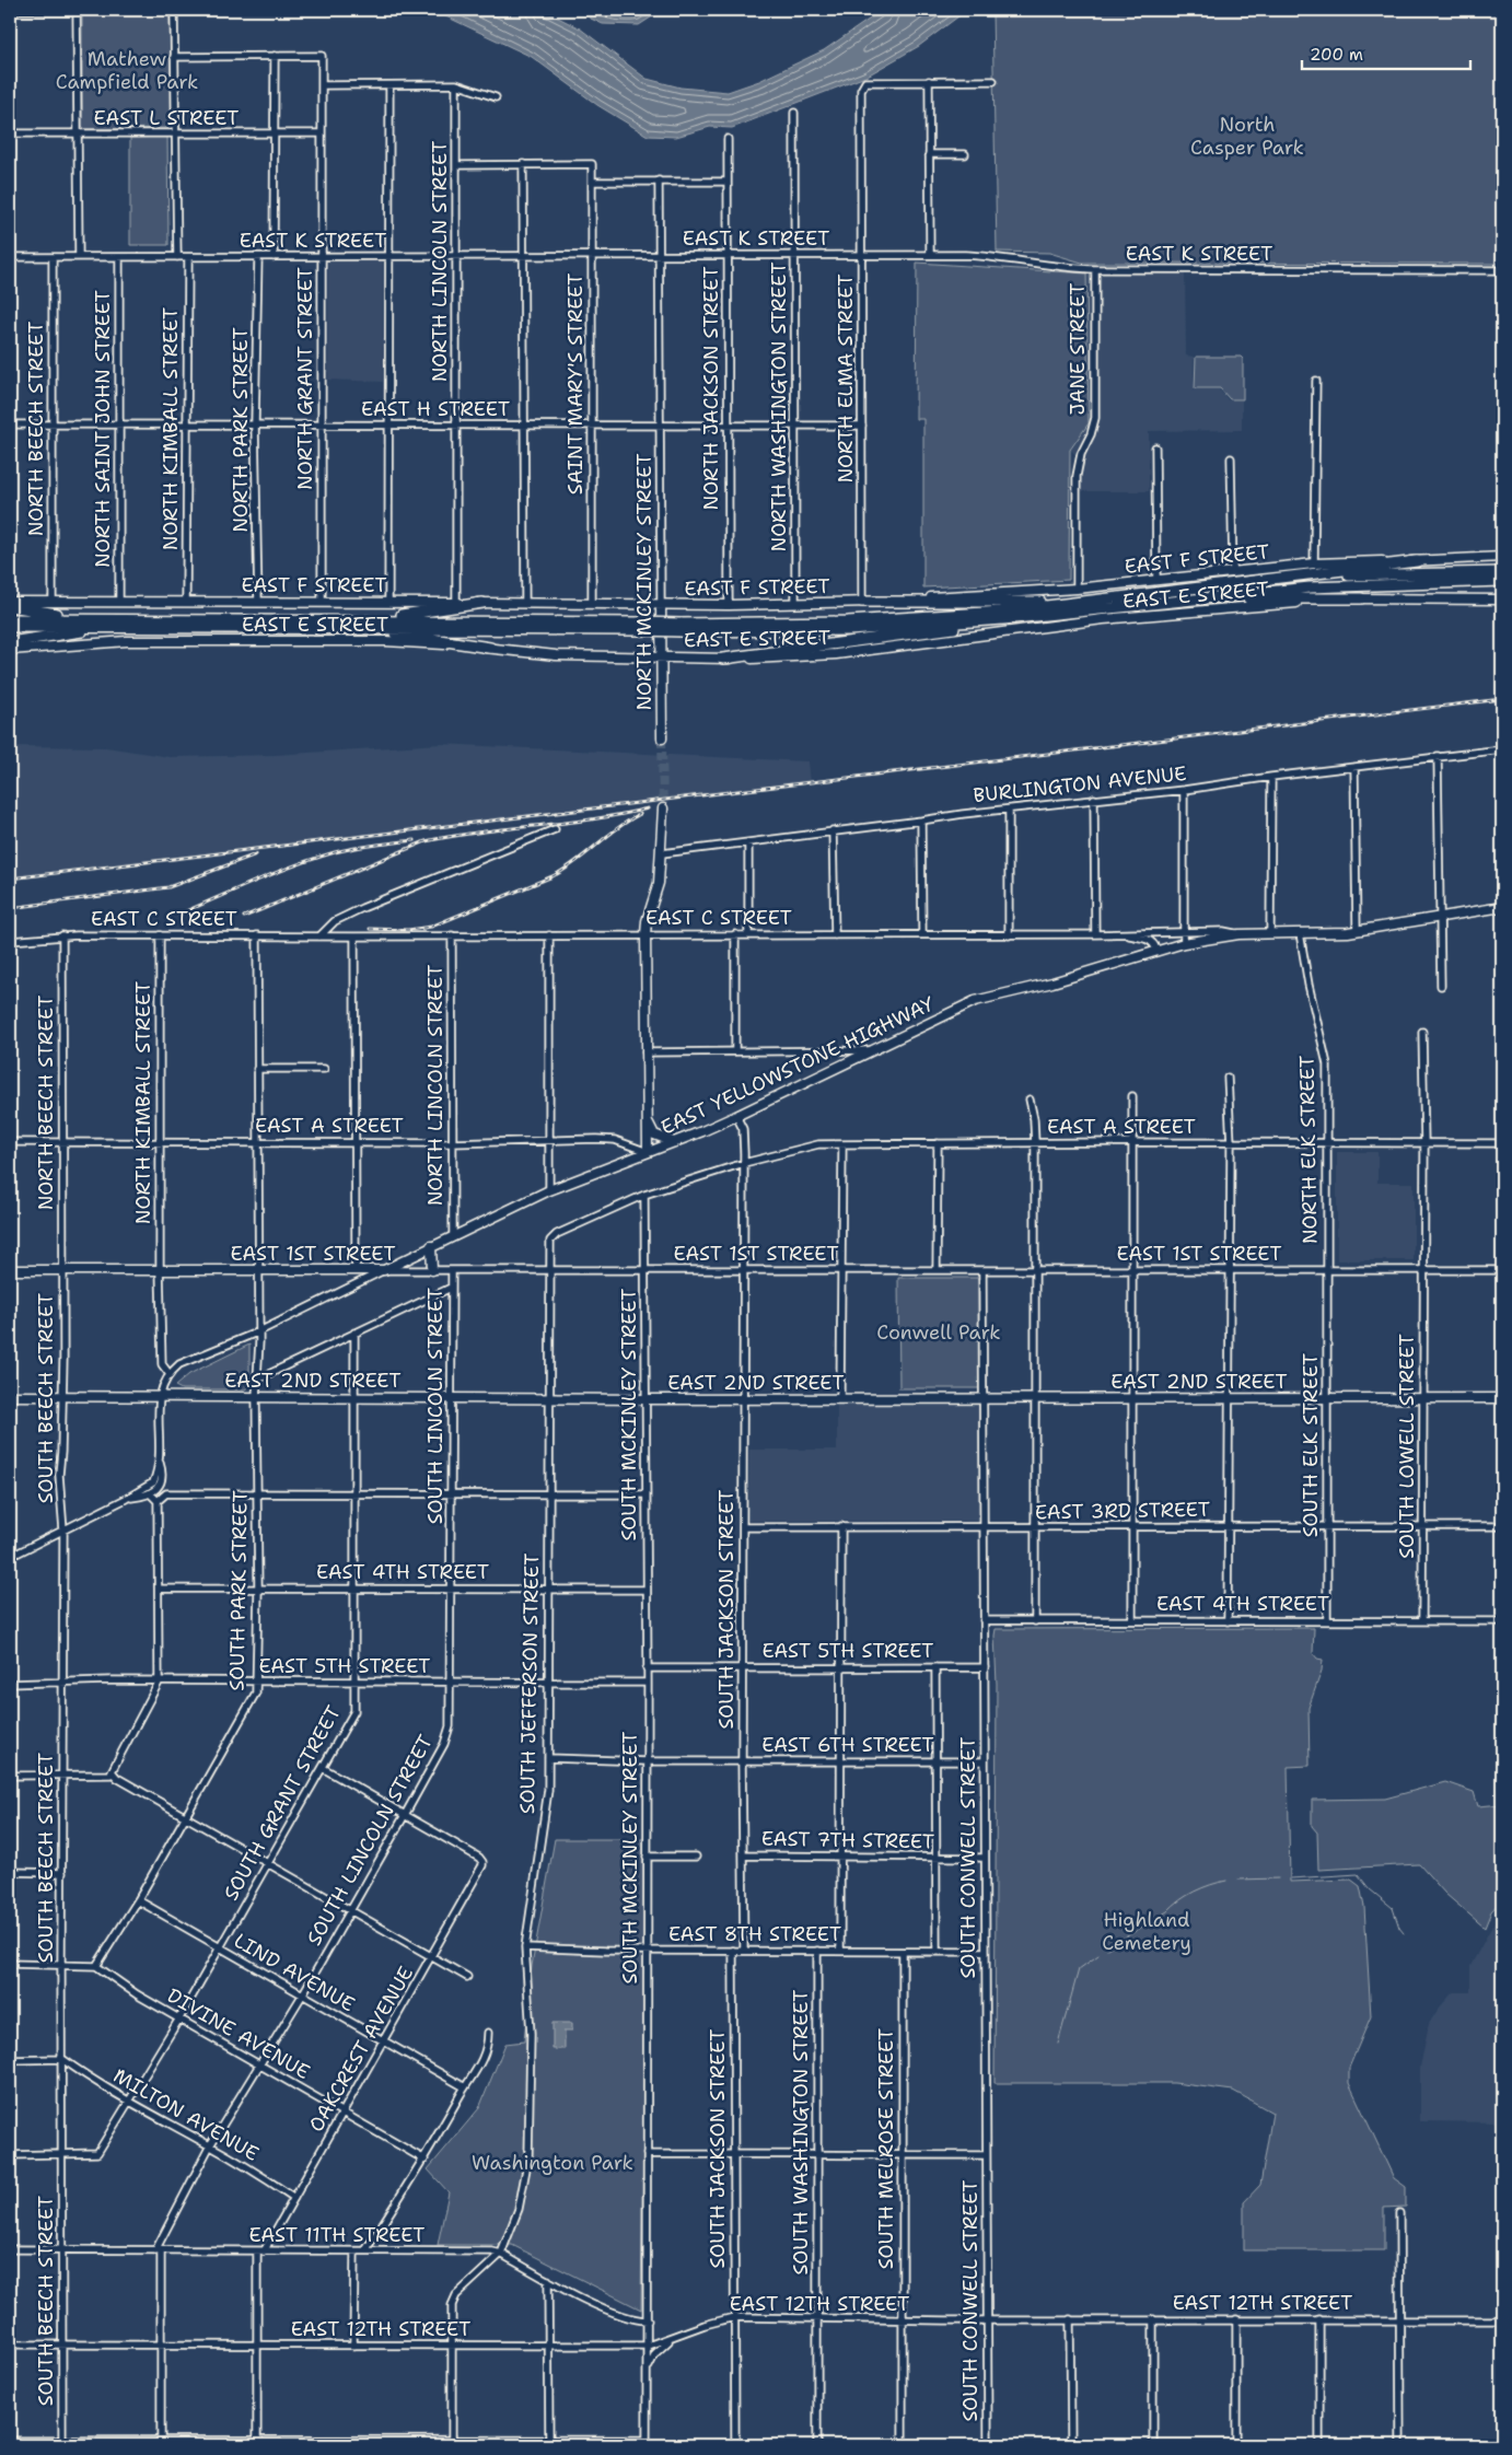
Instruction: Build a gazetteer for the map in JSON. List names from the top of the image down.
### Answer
{
  "streets": {
    "main road": [
      "EAST F STREET",
      "NORTH MCKINLEY STREET",
      "EAST E STREET",
      "EAST YELLOWSTONE HIGHWAY",
      "EAST 1ST STREET",
      "EAST 2ND STREET"
    ],
    "street": [
      "EAST L STREET",
      "EAST K STREET",
      "NORTH LINCOLN STREET",
      "JANE STREET",
      "NORTH GRANT STREET",
      "NORTH ELMA STREET",
      "SAINT MARY'S STREET",
      "NORTH JACKSON STREET",
      "NORTH WASHINGTON STREET",
      "EAST H STREET",
      "NORTH BEECH STREET",
      "NORTH SAINT JOHN STREET",
      "NORTH KIMBALL STREET",
      "NORTH PARK STREET",
      "BURLINGTON AVENUE",
      "EAST C STREET",
      "EAST A STREET",
      "NORTH ELK STREET",
      "SOUTH BEECH STREET",
      "SOUTH LINCOLN STREET",
      "SOUTH MCKINLEY STREET",
      "SOUTH ELK STREET",
      "SOUTH LOWELL STREET",
      "EAST 3RD STREET",
      "EAST 4TH STREET",
      "SOUTH PARK STREET",
      "SOUTH JACKSON STREET",
      "EAST 5TH STREET",
      "SOUTH JEFFERSON STREET",
      "EAST 6TH STREET",
      "SOUTH GRANT STREET",
      "EAST 7TH STREET",
      "SOUTH CONWELL STREET",
      "EAST 8TH STREET",
      "LIND AVENUE",
      "DIVINE AVENUE",
      "OAKCREST AVENUE",
      "MILTON AVENUE",
      "SOUTH WASHINGTON STREET",
      "SOUTH MELROSE STREET",
      "EAST 11TH STREET",
      "EAST 12TH STREET"
    ]
  },
  "crossings": [
    ["EAST L STREET", "NORTH GRANT STREET"],
    ["EAST K STREET", "NORTH LINCOLN STREET"],
    ["EAST K STREET", "JANE STREET"],
    ["EAST K STREET", "NORTH GRANT STREET"],
    ["EAST K STREET", "NORTH ELMA STREET"],
    ["EAST K STREET", "SAINT MARY'S STREET"],
    ["EAST K STREET", "NORTH JACKSON STREET"],
    ["EAST K STREET", "NORTH WASHINGTON STREET"],
    ["EAST K STREET", "NORTH BEECH STREET"],
    ["EAST K STREET", "NORTH SAINT JOHN STREET"],
    ["EAST K STREET", "NORTH KIMBALL STREET"],
    ["EAST K STREET", "NORTH PARK STREET"],
    ["EAST K STREET", "NORTH MCKINLEY STREET"],
    ["NORTH LINCOLN STREET", "EAST H STREET"],
    ["NORTH LINCOLN STREET", "EAST F STREET"],
    ["NORTH LINCOLN STREET", "EAST C STREET"],
    ["NORTH LINCOLN STREET", "EAST YELLOWSTONE HIGHWAY"],
    ["NORTH LINCOLN STREET", "EAST A STREET"],
    ["JANE STREET", "EAST F STREET"],
    ["NORTH GRANT STREET", "EAST H STREET"],
    ["NORTH GRANT STREET", "EAST F STREET"],
    ["NORTH ELMA STREET", "EAST H STREET"],
    ["NORTH ELMA STREET", "EAST F STREET"],
    ["SAINT MARY'S STREET", "EAST H STREET"],
    ["SAINT MARY'S STREET", "EAST F STREET"],
    ["NORTH JACKSON STREET", "EAST H STREET"],
    ["NORTH JACKSON STREET", "EAST F STREET"],
    ["NORTH WASHINGTON STREET", "EAST H STREET"],
    ["NORTH WASHINGTON STREET", "EAST F STREET"],
    ["EAST H STREET", "NORTH BEECH STREET"],
    ["EAST H STREET", "NORTH SAINT JOHN STREET"],
    ["EAST H STREET", "NORTH KIMBALL STREET"],
    ["EAST H STREET", "NORTH PARK STREET"],
    ["EAST H STREET", "NORTH MCKINLEY STREET"],
    ["NORTH BEECH STREET", "EAST F STREET"],
    ["NORTH BEECH STREET", "EAST C STREET"],
    ["NORTH BEECH STREET", "EAST A STREET"],
    ["NORTH BEECH STREET", "EAST 1ST STREET"],
    ["NORTH BEECH STREET", "SOUTH BEECH STREET"],
    ["NORTH SAINT JOHN STREET", "EAST F STREET"],
    ["NORTH KIMBALL STREET", "EAST F STREET"],
    ["NORTH KIMBALL STREET", "EAST C STREET"],
    ["NORTH KIMBALL STREET", "EAST YELLOWSTONE HIGHWAY"],
    ["NORTH KIMBALL STREET", "EAST A STREET"],
    ["NORTH KIMBALL STREET", "EAST 1ST STREET"],
    ["NORTH PARK STREET", "EAST F STREET"],
    ["EAST F STREET", "NORTH MCKINLEY STREET"],
    ["NORTH MCKINLEY STREET", "EAST E STREET"],
    ["EAST C STREET", "EAST YELLOWSTONE HIGHWAY"],
    ["EAST YELLOWSTONE HIGHWAY", "EAST A STREET"],
    ["EAST YELLOWSTONE HIGHWAY", "NORTH ELK STREET"],
    ["EAST YELLOWSTONE HIGHWAY", "EAST 1ST STREET"],
    ["EAST YELLOWSTONE HIGHWAY", "SOUTH PARK STREET"],
    ["EAST A STREET", "NORTH ELK STREET"],
    ["EAST A STREET", "SOUTH LOWELL STREET"],
    ["EAST A STREET", "SOUTH JEFFERSON STREET"],
    ["NORTH ELK STREET", "EAST 1ST STREET"],
    ["NORTH ELK STREET", "SOUTH ELK STREET"],
    ["EAST 1ST STREET", "SOUTH BEECH STREET"],
    ["EAST 1ST STREET", "SOUTH LINCOLN STREET"],
    ["EAST 1ST STREET", "SOUTH MCKINLEY STREET"],
    ["EAST 1ST STREET", "SOUTH ELK STREET"],
    ["EAST 1ST STREET", "SOUTH LOWELL STREET"],
    ["EAST 1ST STREET", "SOUTH PARK STREET"],
    ["EAST 1ST STREET", "SOUTH JACKSON STREET"],
    ["EAST 1ST STREET", "SOUTH JEFFERSON STREET"],
    ["EAST 1ST STREET", "SOUTH CONWELL STREET"],
    ["EAST 2ND STREET", "SOUTH BEECH STREET"],
    ["EAST 2ND STREET", "SOUTH LINCOLN STREET"],
    ["EAST 2ND STREET", "SOUTH MCKINLEY STREET"],
    ["EAST 2ND STREET", "SOUTH ELK STREET"],
    ["EAST 2ND STREET", "SOUTH LOWELL STREET"],
    ["EAST 2ND STREET", "SOUTH PARK STREET"],
    ["EAST 2ND STREET", "SOUTH JACKSON STREET"],
    ["EAST 2ND STREET", "SOUTH JEFFERSON STREET"],
    ["EAST 2ND STREET", "SOUTH GRANT STREET"],
    ["EAST 2ND STREET", "SOUTH CONWELL STREET"],
    ["SOUTH BEECH STREET", "EAST 5TH STREET"],
    ["SOUTH BEECH STREET", "SOUTH GRANT STREET"],
    ["SOUTH BEECH STREET", "MILTON AVENUE"],
    ["SOUTH BEECH STREET", "EAST 11TH STREET"],
    ["SOUTH BEECH STREET", "EAST 12TH STREET"],
    ["SOUTH LINCOLN STREET", "EAST 4TH STREET"],
    ["SOUTH LINCOLN STREET", "EAST 5TH STREET"],
    ["SOUTH LINCOLN STREET", "LIND AVENUE"],
    ["SOUTH LINCOLN STREET", "DIVINE AVENUE"],
    ["SOUTH LINCOLN STREET", "OAKCREST AVENUE"],
    ["SOUTH LINCOLN STREET", "MILTON AVENUE"],
    ["SOUTH LINCOLN STREET", "EAST 11TH STREET"],
    ["SOUTH LINCOLN STREET", "EAST 12TH STREET"],
    ["SOUTH MCKINLEY STREET", "EAST 4TH STREET"],
    ["SOUTH MCKINLEY STREET", "EAST 5TH STREET"],
    ["SOUTH MCKINLEY STREET", "EAST 6TH STREET"],
    ["SOUTH MCKINLEY STREET", "EAST 8TH STREET"],
    ["SOUTH MCKINLEY STREET", "EAST 11TH STREET"],
    ["SOUTH MCKINLEY STREET", "EAST 12TH STREET"],
    ["SOUTH ELK STREET", "EAST 3RD STREET"],
    ["SOUTH ELK STREET", "EAST 4TH STREET"],
    ["SOUTH LOWELL STREET", "EAST 3RD STREET"],
    ["SOUTH LOWELL STREET", "EAST 4TH STREET"],
    ["EAST 3RD STREET", "SOUTH JACKSON STREET"],
    ["EAST 3RD STREET", "SOUTH CONWELL STREET"],
    ["EAST 4TH STREET", "SOUTH PARK STREET"],
    ["EAST 4TH STREET", "SOUTH JEFFERSON STREET"],
    ["EAST 4TH STREET", "SOUTH GRANT STREET"],
    ["EAST 4TH STREET", "SOUTH CONWELL STREET"],
    ["SOUTH PARK STREET", "EAST 5TH STREET"],
    ["SOUTH PARK STREET", "LIND AVENUE"],
    ["SOUTH PARK STREET", "DIVINE AVENUE"],
    ["SOUTH JACKSON STREET", "EAST 5TH STREET"],
    ["SOUTH JACKSON STREET", "EAST 6TH STREET"],
    ["SOUTH JACKSON STREET", "EAST 7TH STREET"],
    ["SOUTH JACKSON STREET", "EAST 8TH STREET"],
    ["SOUTH JACKSON STREET", "EAST 12TH STREET"],
    ["EAST 5TH STREET", "SOUTH JEFFERSON STREET"],
    ["EAST 5TH STREET", "SOUTH GRANT STREET"],
    ["EAST 5TH STREET", "SOUTH CONWELL STREET"],
    ["SOUTH JEFFERSON STREET", "EAST 6TH STREET"],
    ["SOUTH JEFFERSON STREET", "EAST 8TH STREET"],
    ["SOUTH JEFFERSON STREET", "EAST 11TH STREET"],
    ["EAST 6TH STREET", "SOUTH CONWELL STREET"],
    ["SOUTH GRANT STREET", "LIND AVENUE"],
    ["SOUTH GRANT STREET", "DIVINE AVENUE"],
    ["SOUTH GRANT STREET", "MILTON AVENUE"],
    ["EAST 7TH STREET", "SOUTH CONWELL STREET"],
    ["SOUTH CONWELL STREET", "EAST 8TH STREET"],
    ["SOUTH CONWELL STREET", "EAST 12TH STREET"],
    ["EAST 8TH STREET", "SOUTH WASHINGTON STREET"],
    ["EAST 8TH STREET", "SOUTH MELROSE STREET"],
    ["LIND AVENUE", "OAKCREST AVENUE"],
    ["DIVINE AVENUE", "OAKCREST AVENUE"],
    ["OAKCREST AVENUE", "MILTON AVENUE"],
    ["OAKCREST AVENUE", "EAST 11TH STREET"],
    ["SOUTH WASHINGTON STREET", "EAST 12TH STREET"],
    ["SOUTH MELROSE STREET", "EAST 12TH STREET"]
  ],
  "parks": [
    "Mathew Campfield Park",
    "North Casper Park",
    "Conwell Park",
    "Highland Cemetery",
    "Washington Park"
  ],
  "scale_bar": "200 m"
}
